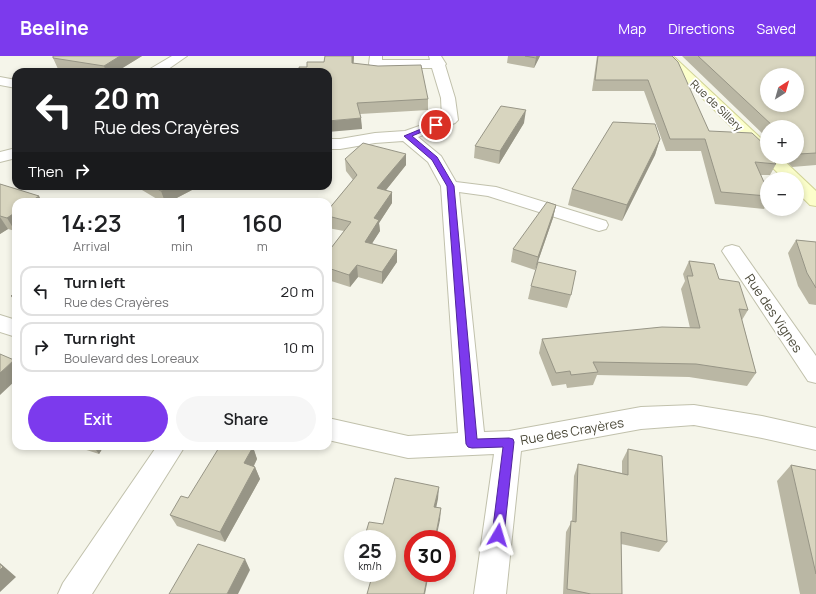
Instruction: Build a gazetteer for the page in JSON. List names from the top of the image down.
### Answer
{
  "streets": {
    "street": ["Rue de Sillery", "Rue des Vignes", "Rue des Crayères"]
  },
  "north": "top right",
  "page": {
    "header": "Beeline",
    "nav": ["Map", "Directions", "Saved"],
    "map_buttons": ["+", "−"],
    "turn": ["20 m", "Rue des Crayères"],
    "then": "Then",
    "eta": [
      "14:23",
      "Arrival",
      "1",
      "min",
      "160",
      "m"
    ],
    "list": [
      {
        "name": "Turn left",
        "note": "Rue des Crayères",
        "value": "20 m"
      },
      {
        "name": "Turn right",
        "note": "Boulevard des Loreaux",
        "value": "10 m"
      }
    ],
    "buttons": ["Exit", "Share"],
    "speed": "25 km/h",
    "limit": "30"
  }
}
